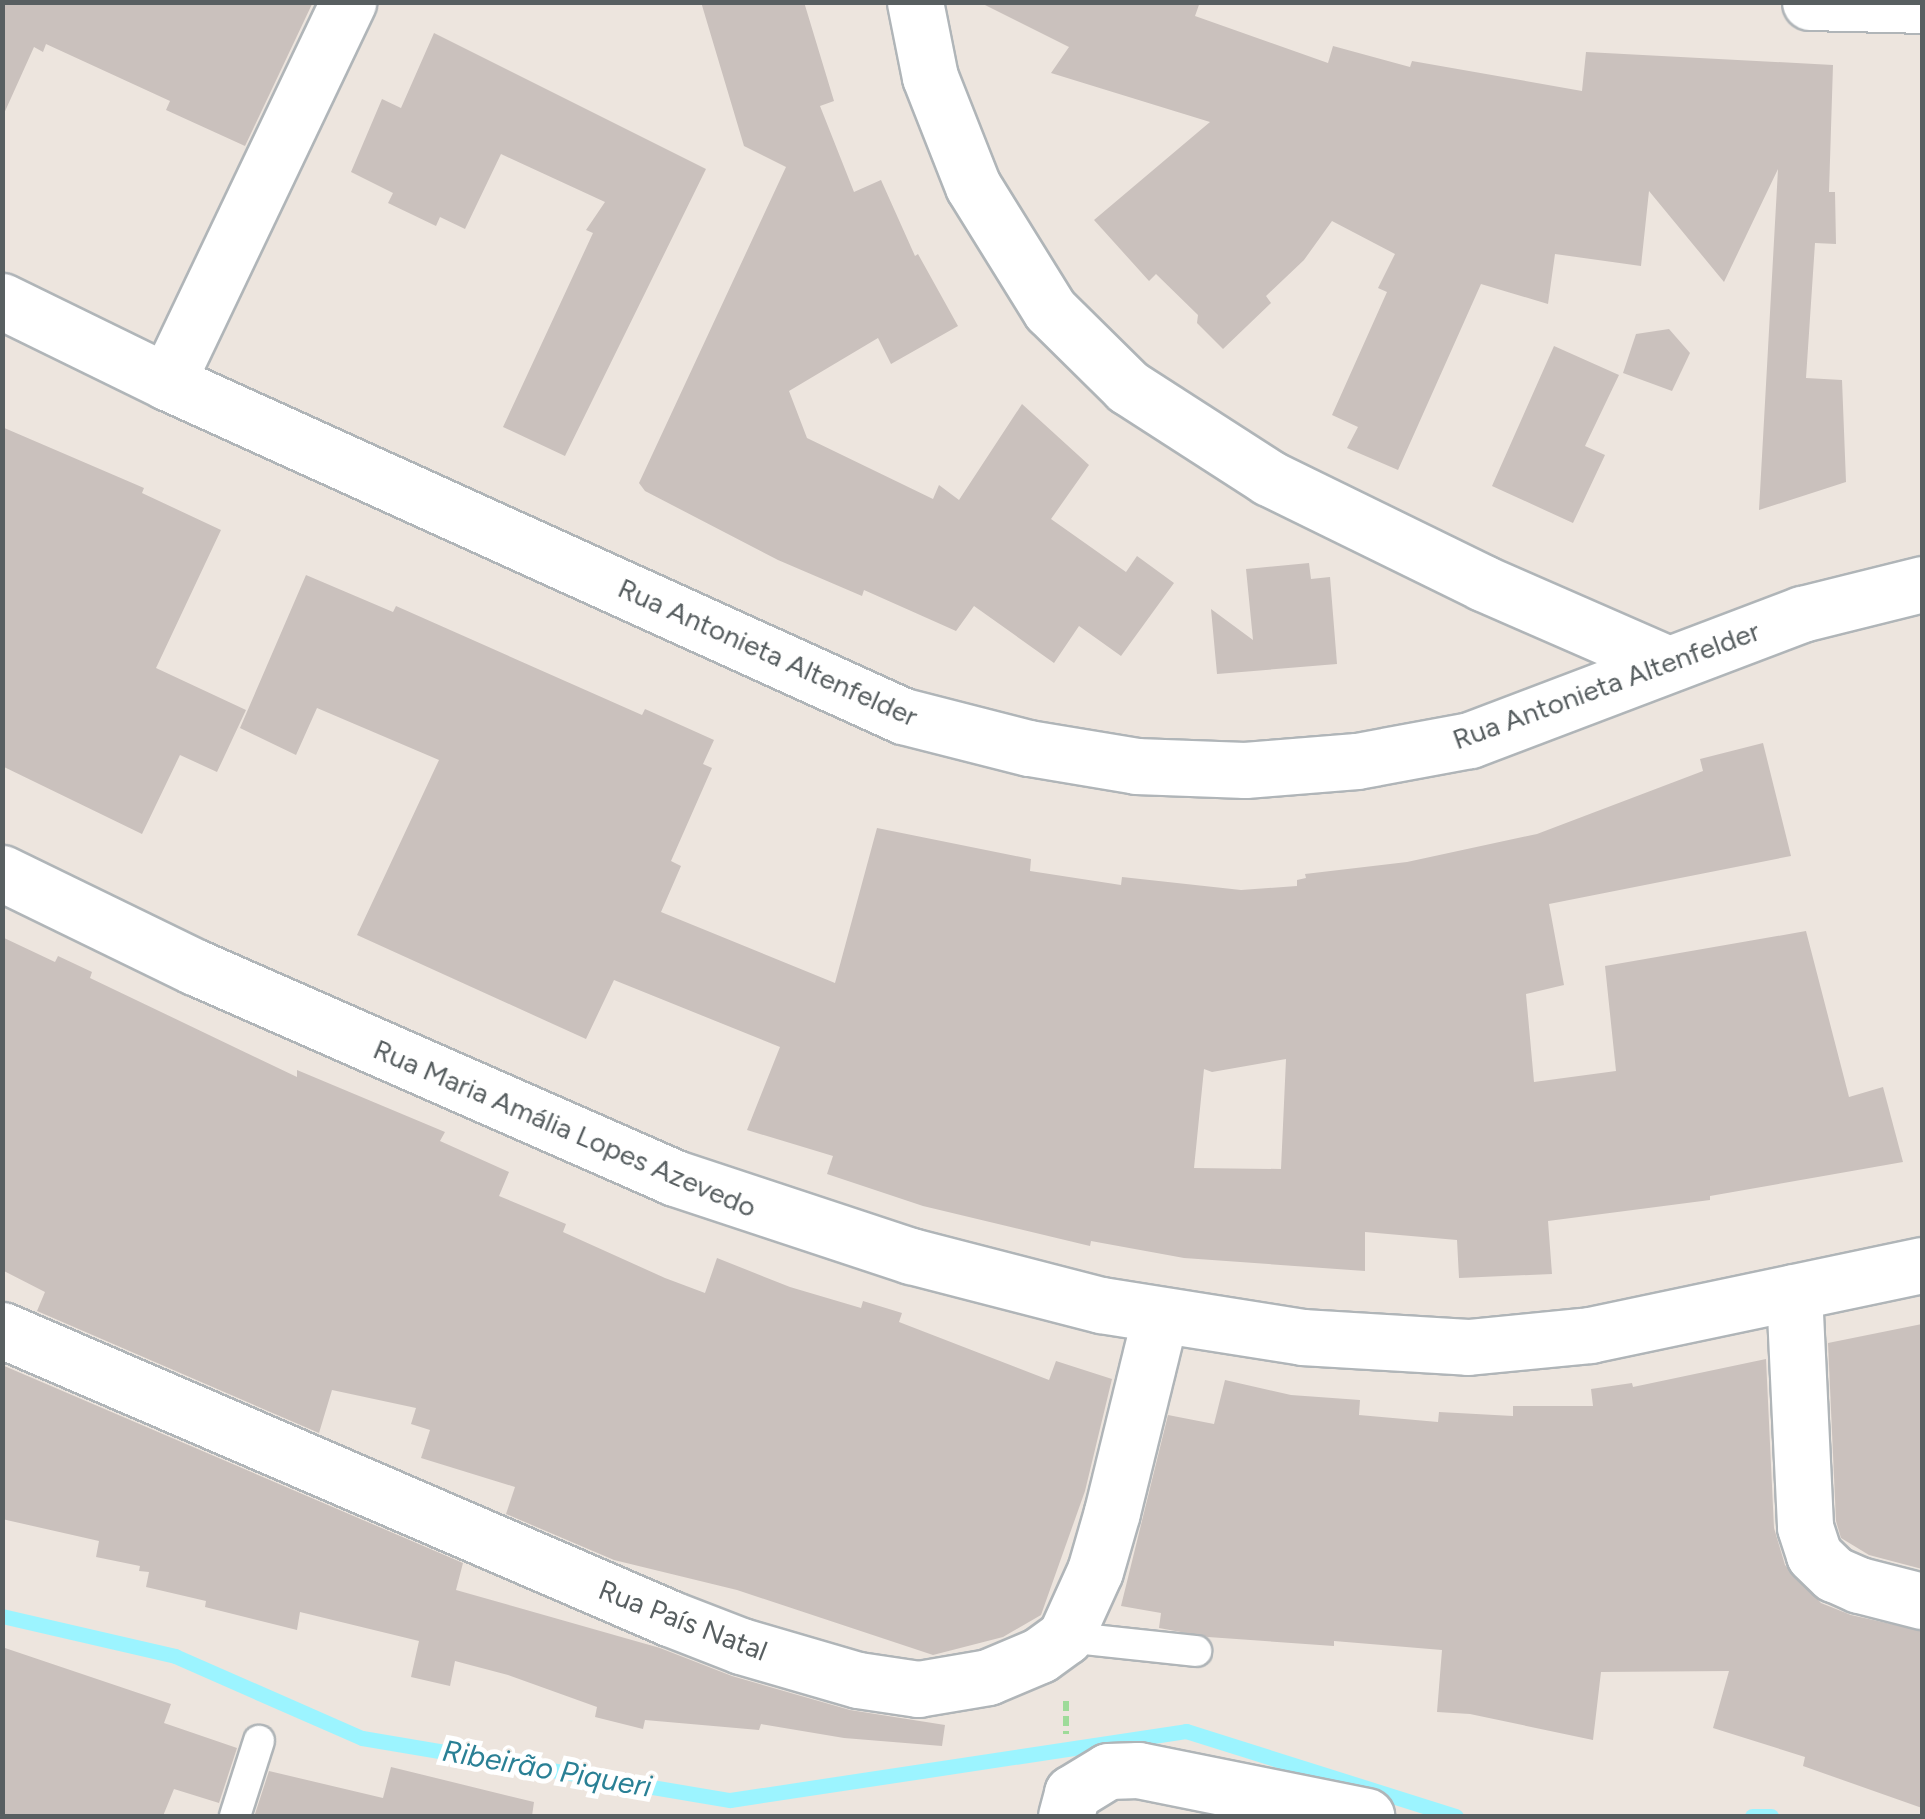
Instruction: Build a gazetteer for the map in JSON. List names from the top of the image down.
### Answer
{
  "streets": {
    "street": ["Rua Antonieta Altenfelder", "Rua Maria Amália Lopes Azevedo", "Rua País Natal"]
  },
  "water": ["Ribeirão Piqueri"]
}
